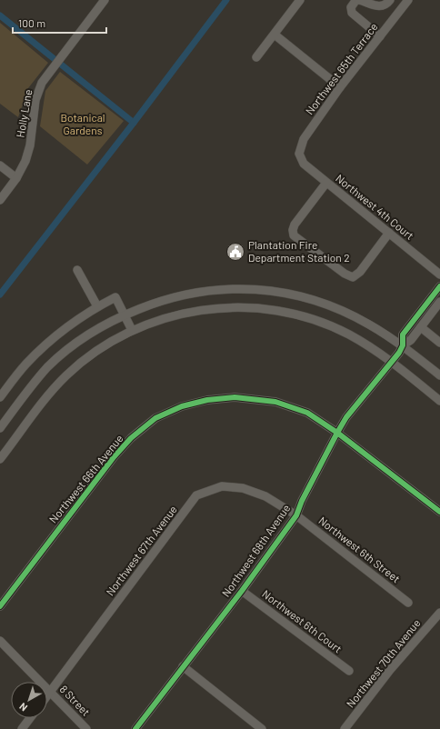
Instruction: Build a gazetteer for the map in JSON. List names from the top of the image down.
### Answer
{
  "streets": {
    "street": [
      "Northwest 65th Terrace",
      "Holly Lane",
      "Northwest 4th Court",
      "Northwest 66th Avenue",
      "Northwest 6th Street",
      "Northwest 67th Avenue",
      "Northwest 68th Avenue",
      "Northwest 6th Court",
      "Northwest 70th Avenue",
      "8 Street"
    ]
  },
  "crossings": [
    ["Northwest 65th Terrace", "Northwest 4th Court"],
    ["Northwest 66th Avenue", "Northwest 68th Avenue"],
    ["Northwest 6th Street", "Northwest 67th Avenue"],
    ["Northwest 6th Street", "Northwest 68th Avenue"],
    ["Northwest 67th Avenue", "Northwest 68th Avenue"],
    ["Northwest 67th Avenue", "8 Street"],
    ["Northwest 68th Avenue", "Northwest 6th Court"]
  ],
  "parks": ["Botanical Gardens"],
  "places": {
    "public building": ["Plantation Fire Department Station 2"]
  },
  "scale_bar": "100 m",
  "north": "bottom left"
}
